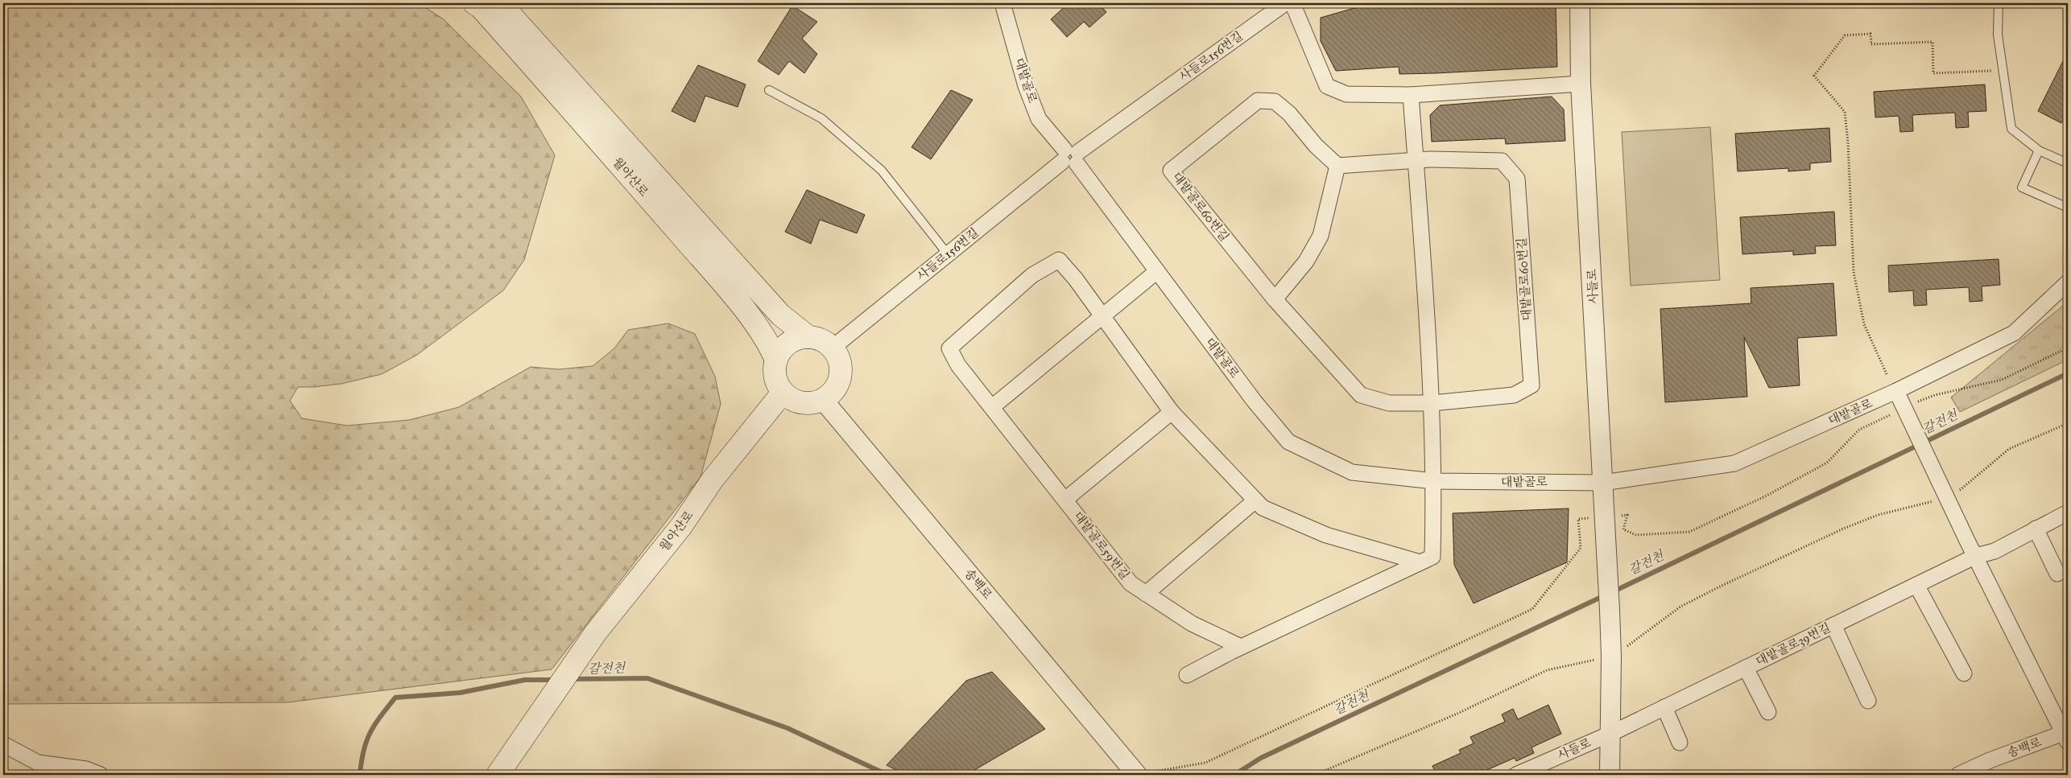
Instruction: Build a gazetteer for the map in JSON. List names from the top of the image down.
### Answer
{
  "streets": {
    "main road": ["월아산로"],
    "street": [
      "사들로156번길",
      "대밭골로",
      "대밭골로60번길",
      "사들로",
      "대밭골로59번길",
      "송백로",
      "대밭골로39번길"
    ]
  },
  "crossings": [
    ["사들로156번길", "대밭골로"],
    ["사들로156번길", "월아산로"],
    ["사들로156번길", "송백로"],
    ["대밭골로", "사들로"],
    ["월아산로", "송백로"],
    ["사들로", "대밭골로39번길"]
  ],
  "water": ["갈전천"]
}
